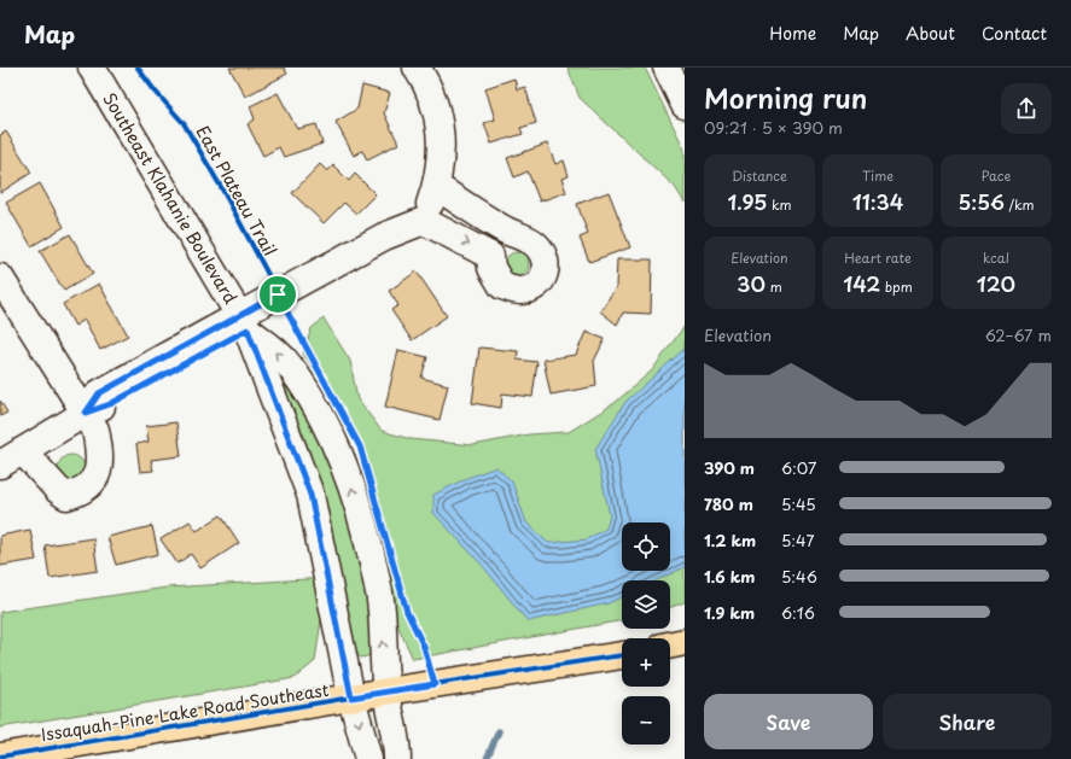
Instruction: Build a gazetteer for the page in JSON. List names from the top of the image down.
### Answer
{
  "streets": {
    "main road": ["Issaquah-Pine Lake Road Southeast"],
    "street": ["Southeast Klahanie Boulevard"],
    "cycle path": ["East Plateau Trail"]
  },
  "crossings": [
    ["Southeast Klahanie Boulevard", "Issaquah-Pine Lake Road Southeast"]
  ],
  "page": {
    "header": "Map",
    "nav": [
      "Home",
      "Map",
      "About",
      "Contact"
    ],
    "heading": ["Morning run", "09:21 · 5 × 390 m"],
    "stats": [
      ["Distance", "1.95 km"],
      ["Time", "11:34"],
      ["Pace", "5:56 /km"],
      ["Elevation", "30 m"],
      ["Heart rate", "142 bpm"],
      ["kcal", "120"]
    ],
    "chart": ["Elevation", "62–67 m"],
    "list": [
      {
        "name": "390 m",
        "note": "6:07"
      },
      {
        "name": "780 m",
        "note": "5:45"
      },
      {
        "name": "1.2 km",
        "note": "5:47"
      },
      {
        "name": "1.6 km",
        "note": "5:46"
      },
      {
        "name": "1.9 km",
        "note": "6:16"
      }
    ],
    "map_buttons": ["+", "−"],
    "buttons": ["Save", "Share"]
  }
}
